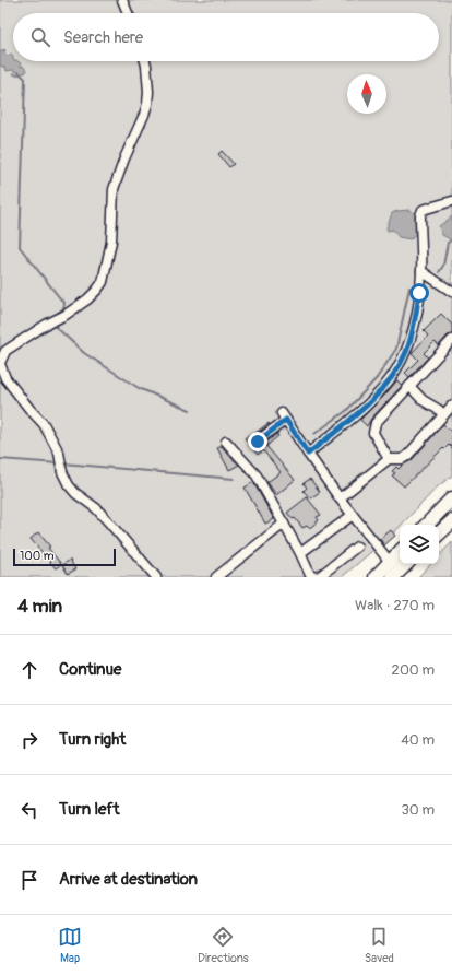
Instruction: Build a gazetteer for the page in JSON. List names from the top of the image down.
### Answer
{
  "scale_bar": "100 m",
  "north": "top",
  "page": {
    "search": "Search here",
    "scale": "100 m",
    "heading": ["4 min", "Walk · 270 m"],
    "list": [
      ["Continue", "200 m"],
      ["Turn right", "40 m"],
      ["Turn left", "30 m"],
      "Arrive at destination"
    ],
    "nav": ["Map", "Directions", "Saved"]
  }
}
